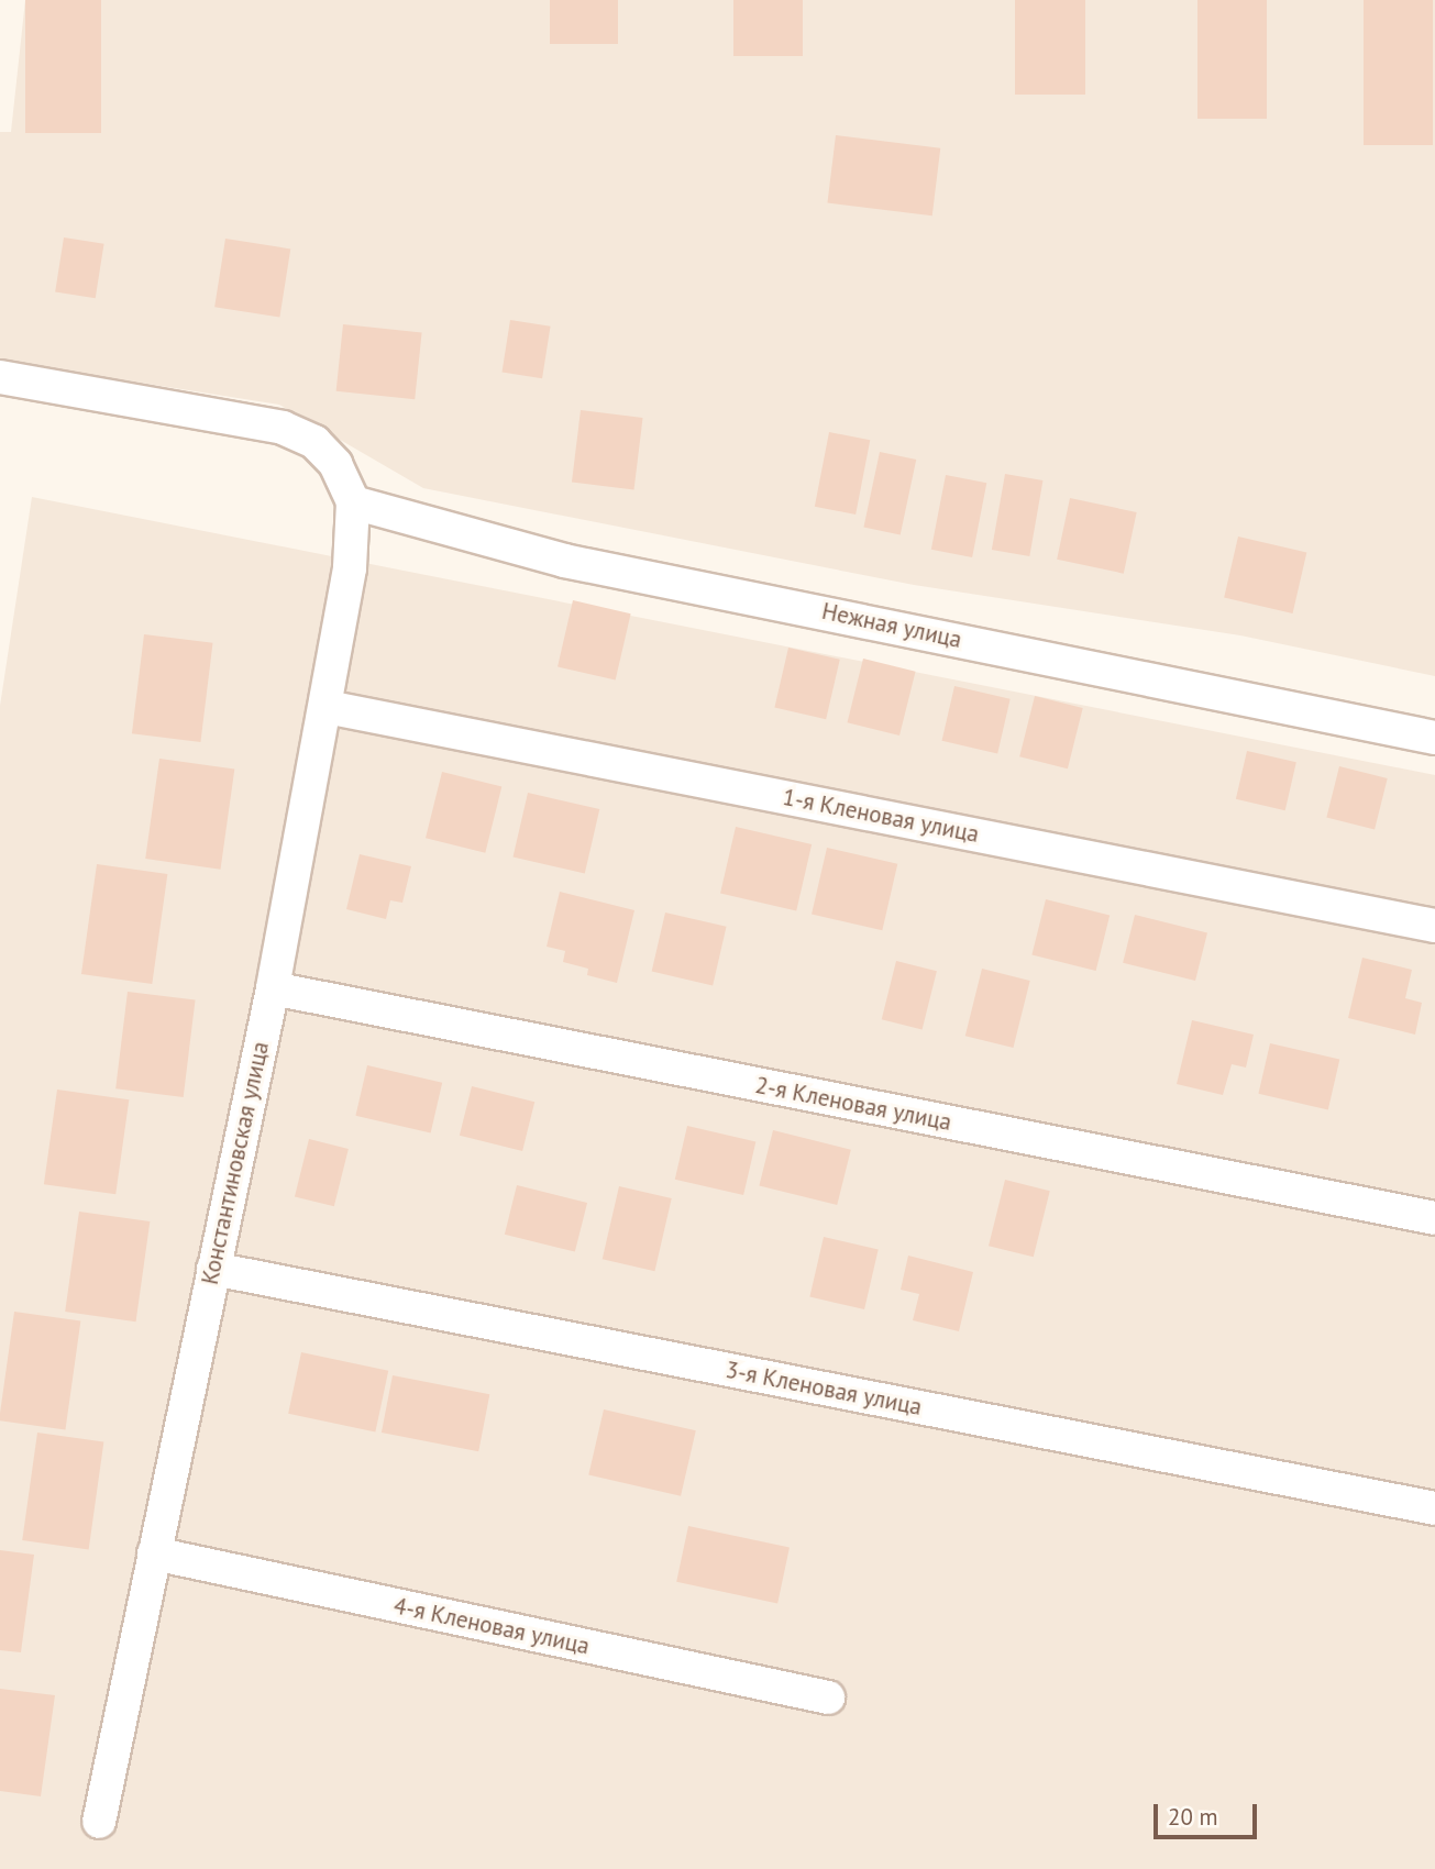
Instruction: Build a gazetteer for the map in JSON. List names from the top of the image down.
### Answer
{
  "streets": {
    "street": [
      "Нежная улица",
      "1-я Кленовая улица",
      "2-я Кленовая улица",
      "Константиновская улица",
      "3-я Кленовая улица",
      "4-я Кленовая улица"
    ]
  },
  "crossings": [
    ["Нежная улица", "Константиновская улица"],
    ["1-я Кленовая улица", "Константиновская улица"],
    ["2-я Кленовая улица", "Константиновская улица"],
    ["Константиновская улица", "3-я Кленовая улица"],
    ["Константиновская улица", "4-я Кленовая улица"]
  ],
  "scale_bar": "20 m"
}
